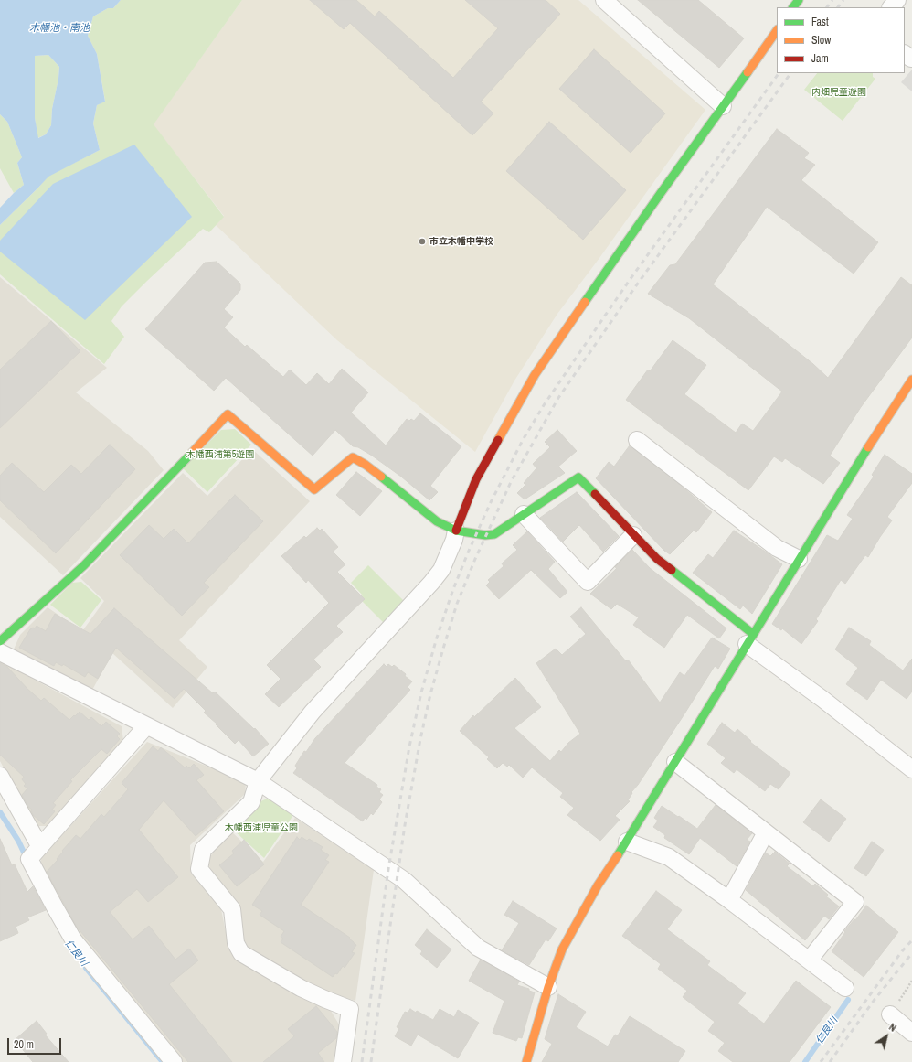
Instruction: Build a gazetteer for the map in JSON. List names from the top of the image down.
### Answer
{
  "water": ["木幡池・南池", "仁良川"],
  "parks": ["内畑児童遊園", "木幡西浦第5遊園", "木幡西浦児童公園"],
  "places": ["市立木幡中学校"],
  "legend": ["Fast", "Slow", "Jam"],
  "scale_bar": "20 m",
  "north": "top right"
}
